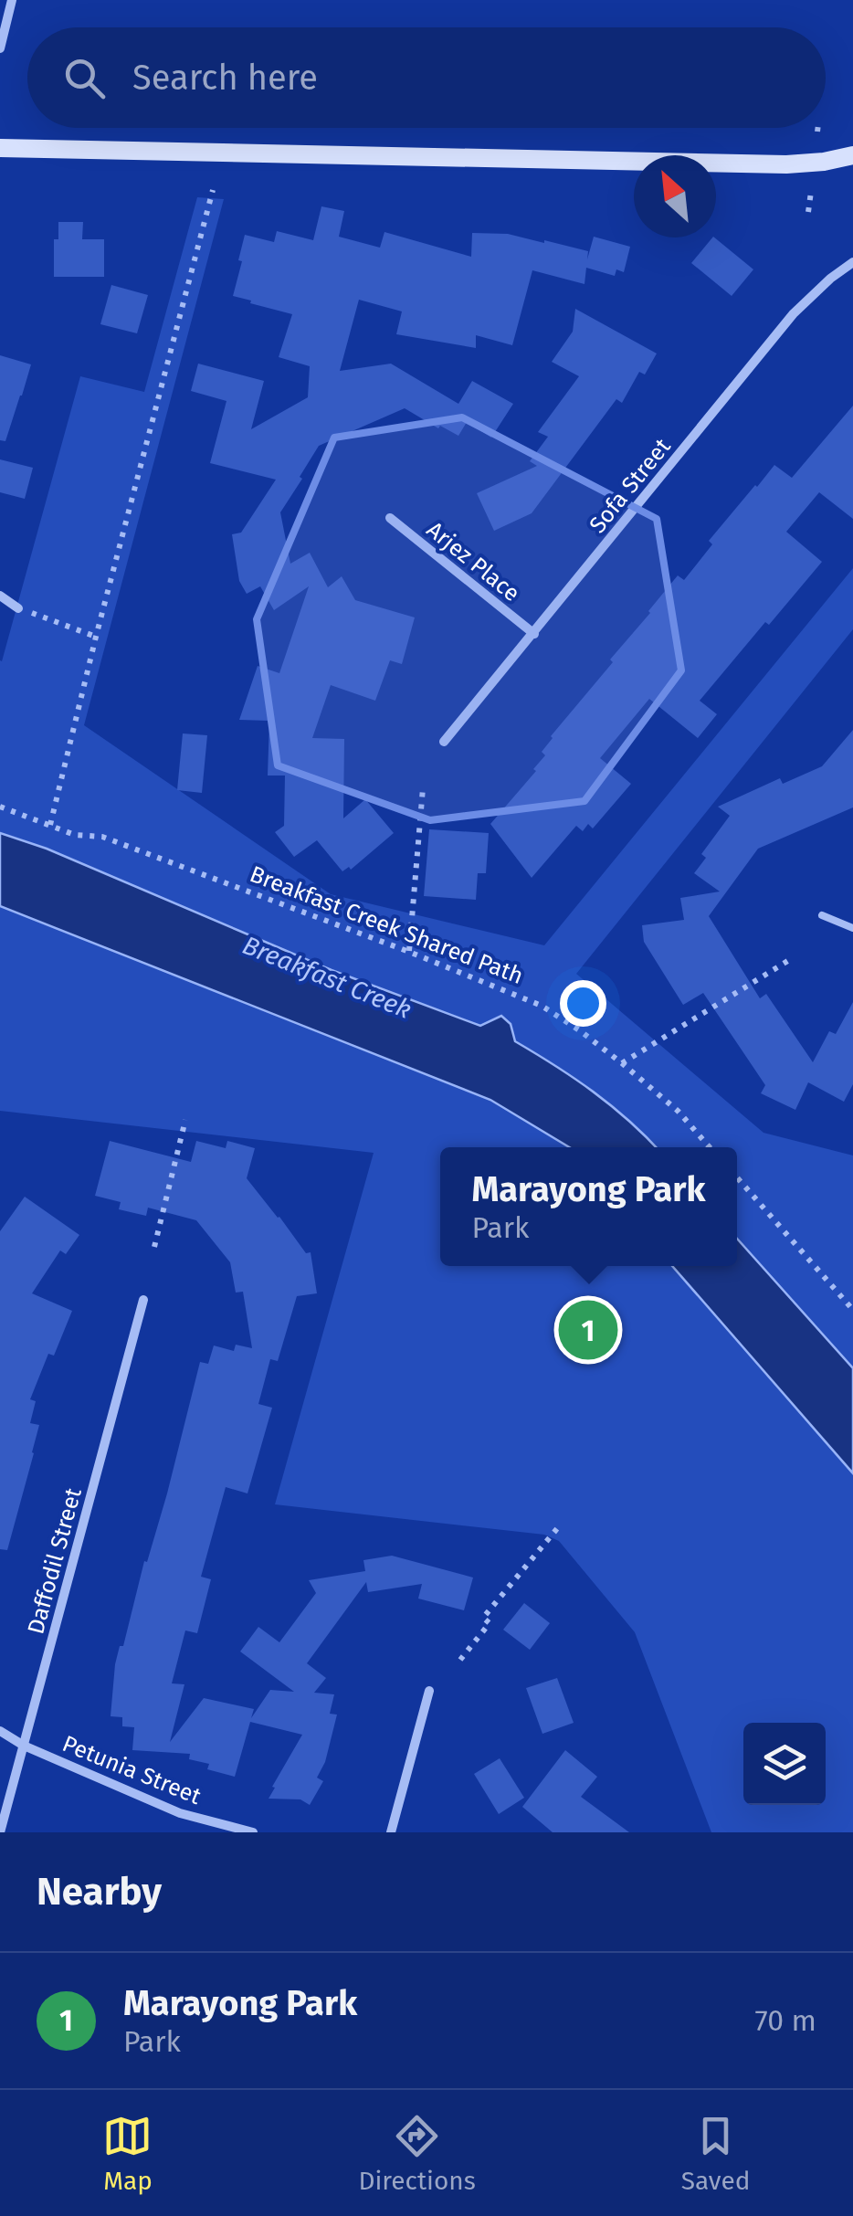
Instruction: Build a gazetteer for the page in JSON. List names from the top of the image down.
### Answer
{
  "streets": {
    "street": [
      "Sofa Street",
      "Arjez Place",
      "Daffodil Street",
      "Petunia Street"
    ],
    "path": ["Breakfast Creek Shared Path"]
  },
  "crossings": [
    ["Sofa Street", "Arjez Place"],
    ["Daffodil Street", "Petunia Street"]
  ],
  "water": ["Breakfast Creek"],
  "north": "top left",
  "page": {
    "search": "Search here",
    "popup": ["Marayong Park", "Park"],
    "pins": "1",
    "heading": "Nearby",
    "list": [
      {
        "mark": "1",
        "name": "Marayong Park",
        "note": "Park",
        "value": "70 m"
      }
    ],
    "nav": ["Map", "Directions", "Saved"]
  }
}
